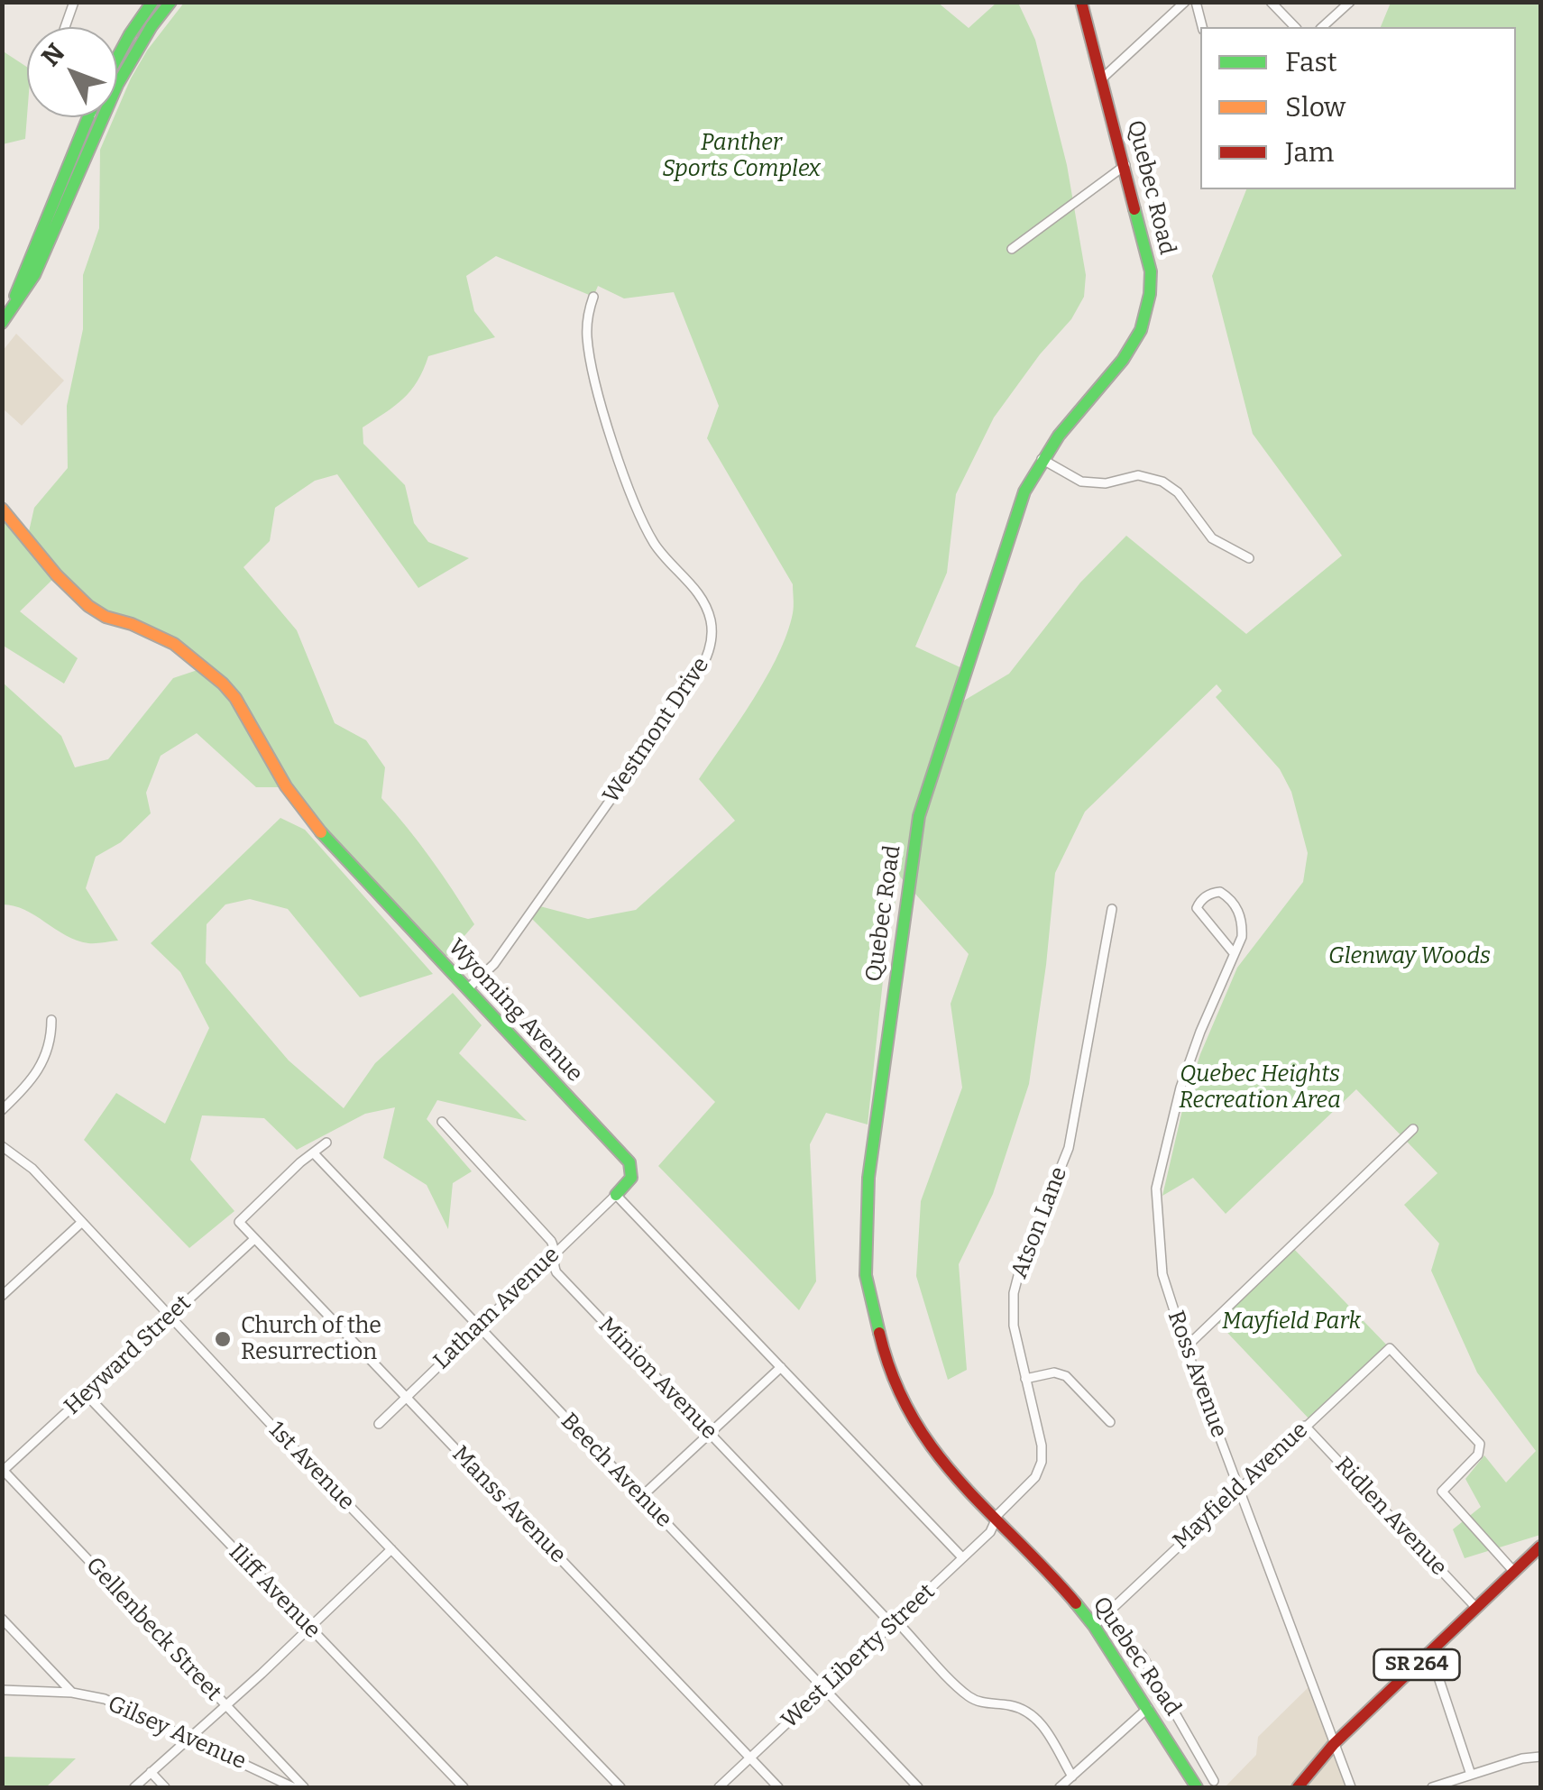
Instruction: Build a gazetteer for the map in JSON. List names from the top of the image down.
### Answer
{
  "streets": {
    "street": [
      "Quebec Road",
      "Westmont Drive",
      "Wyoming Avenue",
      "Atson Lane",
      "Latham Avenue",
      "Heyward Street",
      "Ross Avenue",
      "Minion Avenue",
      "1st Avenue",
      "Beech Avenue",
      "Mayfield Avenue",
      "Manss Avenue",
      "Ridlen Avenue",
      "Iliff Avenue",
      "Gellenbeck Street",
      "West Liberty Street",
      "SR 264",
      "Gilsey Avenue"
    ]
  },
  "crossings": [
    ["Quebec Road", "Atson Lane"],
    ["Quebec Road", "Mayfield Avenue"],
    ["Quebec Road", "West Liberty Street"],
    ["Westmont Drive", "Wyoming Avenue"],
    ["Wyoming Avenue", "Latham Avenue"],
    ["Atson Lane", "West Liberty Street"],
    ["Latham Avenue", "Minion Avenue"],
    ["Latham Avenue", "Beech Avenue"],
    ["Latham Avenue", "Manss Avenue"],
    ["Heyward Street", "1st Avenue"],
    ["Heyward Street", "Manss Avenue"],
    ["Heyward Street", "Iliff Avenue"],
    ["Heyward Street", "Gellenbeck Street"],
    ["Ross Avenue", "Mayfield Avenue"],
    ["Ross Avenue", "SR 264"],
    ["Minion Avenue", "West Liberty Street"],
    ["Beech Avenue", "Manss Avenue"],
    ["Beech Avenue", "West Liberty Street"],
    ["Mayfield Avenue", "Ridlen Avenue"],
    ["Mayfield Avenue", "SR 264"],
    ["Manss Avenue", "West Liberty Street"],
    ["Ridlen Avenue", "SR 264"]
  ],
  "parks": [
    "Panther Sports Complex",
    "Glenway Woods",
    "Quebec Heights Recreation Area",
    "Mayfield Park"
  ],
  "places": ["Church of the Resurrection"],
  "legend": ["Fast", "Slow", "Jam"],
  "north": "top left"
}
